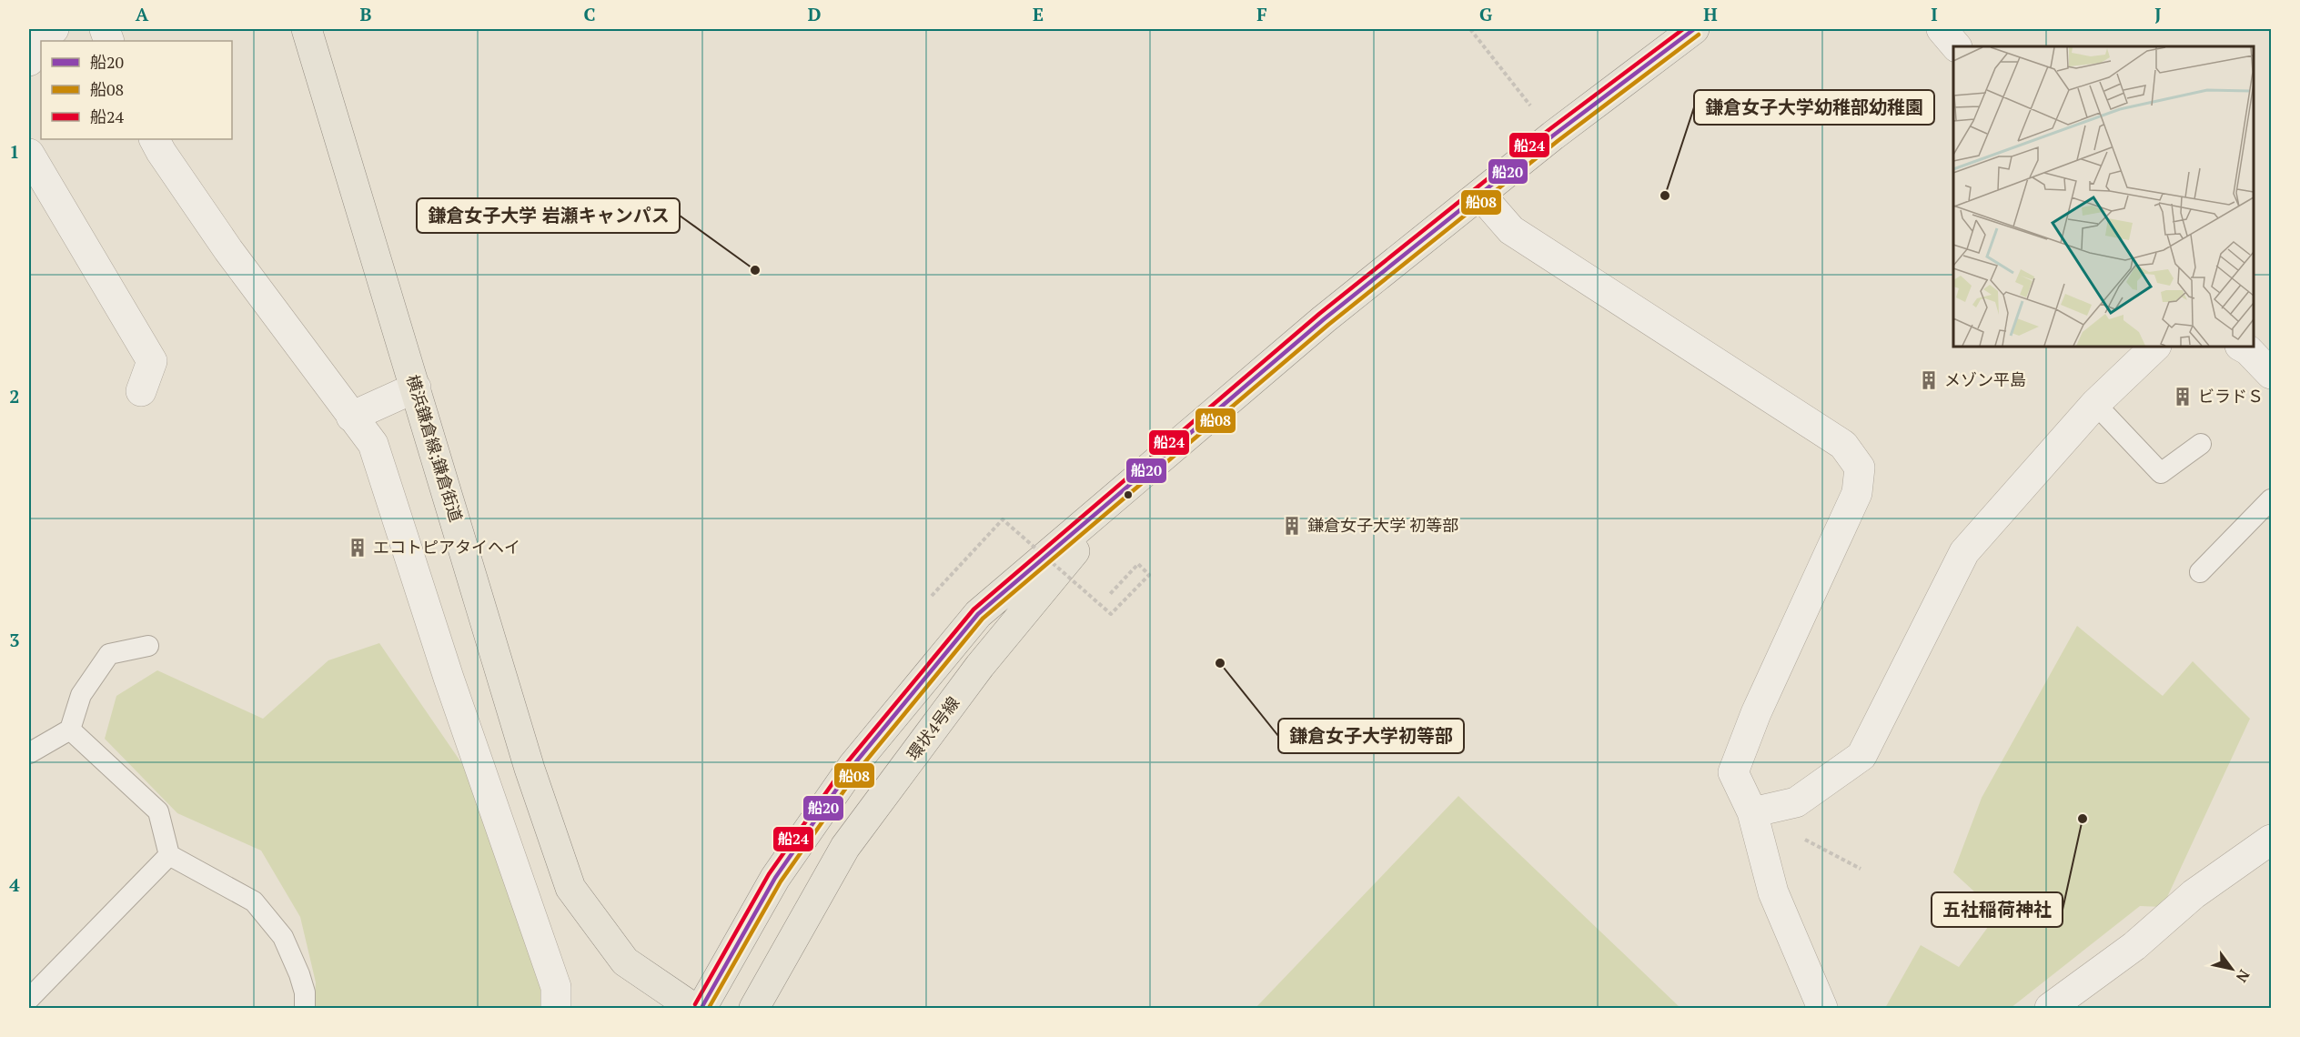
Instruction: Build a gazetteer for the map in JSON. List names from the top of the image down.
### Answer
{
  "streets": {
    "main road": ["横浜鎌倉線;鎌倉街道", "環状4号線"]
  },
  "places": {
    "other": [
      "鎌倉女子大学幼稚部幼稚園",
      "鎌倉女子大学 岩瀬キャンパス",
      "鎌倉女子大学初等部",
      "五社稲荷神社"
    ],
    "building": [
      "メゾン平島",
      "ビラドＳ",
      "鎌倉女子大学 初等部",
      "エコトピアタイヘイ"
    ]
  },
  "lines": ["transit line 船20", "transit line 船24", "transit line 船08"],
  "legend": ["船20", "船08", "船24"],
  "north": "bottom right",
  "grid": {
    "columns": [
      "A",
      "B",
      "C",
      "D",
      "E",
      "F",
      "G",
      "H",
      "I",
      "J"
    ],
    "rows": [
      "1",
      "2",
      "3",
      "4"
    ]
  }
}
